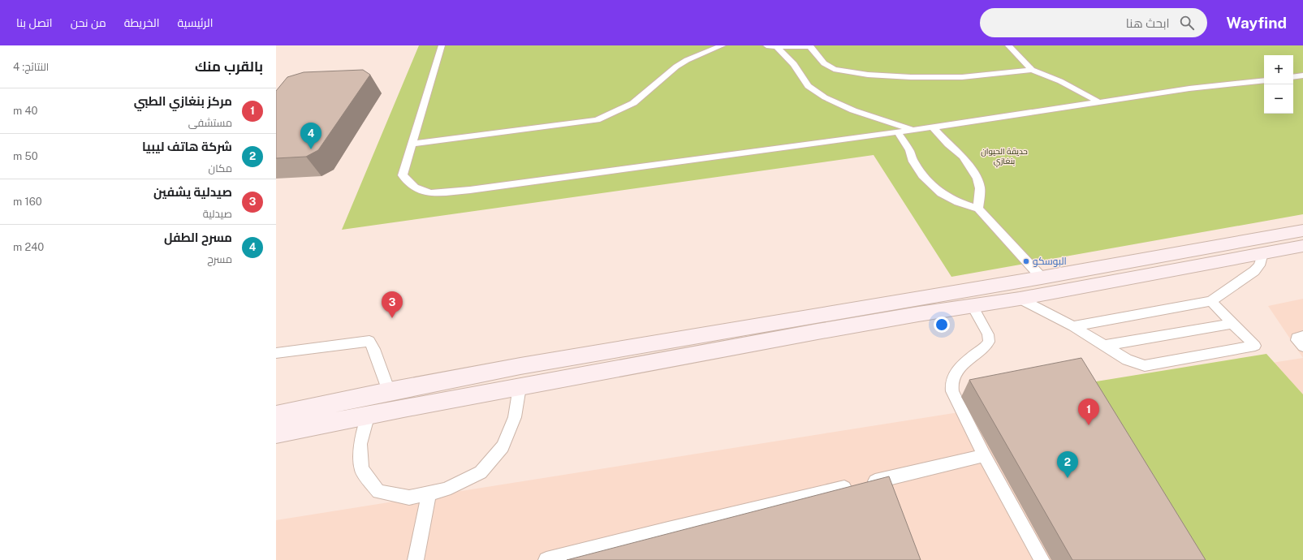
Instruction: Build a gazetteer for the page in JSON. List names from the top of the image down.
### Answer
{
  "parks": ["حديقة الحيوان بنغازي"],
  "places": ["البوسكو"],
  "page": {
    "header": "Wayfind",
    "search": "ابحث هنا",
    "nav": [
      "الرئيسية",
      "الخريطة",
      "من نحن",
      "اتصل بنا"
    ],
    "heading": ["بالقرب منك", "النتائج: 4"],
    "map_buttons": ["+", "−"],
    "list": [
      {
        "mark": "1",
        "name": "مركز بنغازي الطبي",
        "note": "مستشفى",
        "value": "40 m"
      },
      {
        "mark": "2",
        "name": "شركة هاتف ليبيا",
        "note": "مكان",
        "value": "50 m"
      },
      {
        "mark": "3",
        "name": "صيدلية يشفين",
        "note": "صيدلية",
        "value": "160 m"
      },
      {
        "mark": "4",
        "name": "مسرح الطفل",
        "note": "مسرح",
        "value": "240 m"
      }
    ],
    "pins": [
      "4",
      "3",
      "1",
      "2"
    ]
  }
}
